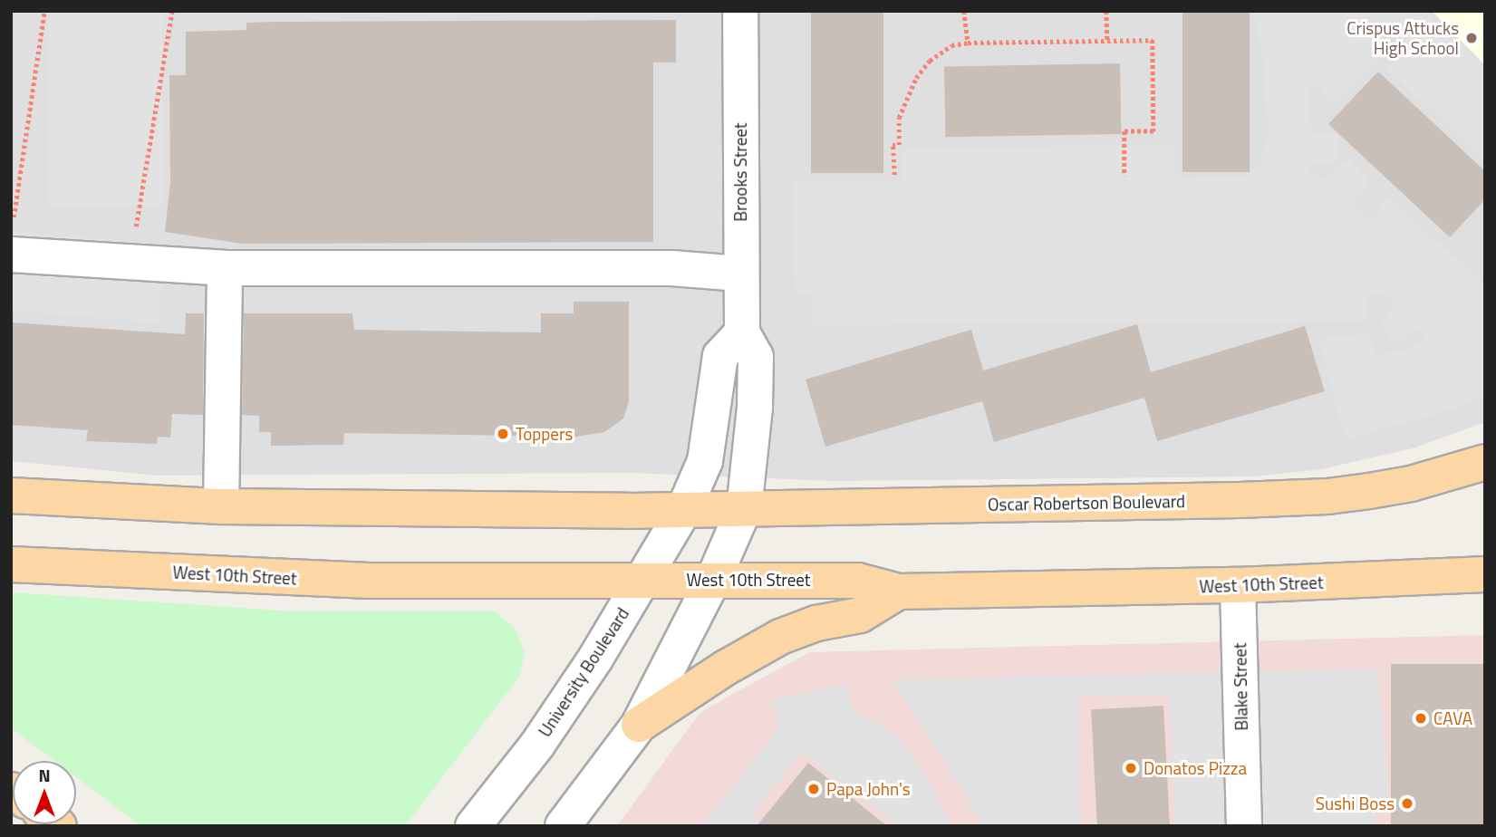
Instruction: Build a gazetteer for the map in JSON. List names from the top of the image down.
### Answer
{
  "streets": {
    "main road": ["Oscar Robertson Boulevard", "West 10th Street"],
    "street": ["Brooks Street", "University Boulevard", "Blake Street"]
  },
  "crossings": [
    ["Brooks Street", "Oscar Robertson Boulevard"],
    ["Oscar Robertson Boulevard", "University Boulevard"],
    ["West 10th Street", "University Boulevard"],
    ["West 10th Street", "Blake Street"]
  ],
  "places": [
    "Crispus Attucks High School",
    "Toppers",
    "CAVA",
    "Donatos Pizza",
    "Papa John's",
    "Sushi Boss"
  ],
  "north": "top"
}
